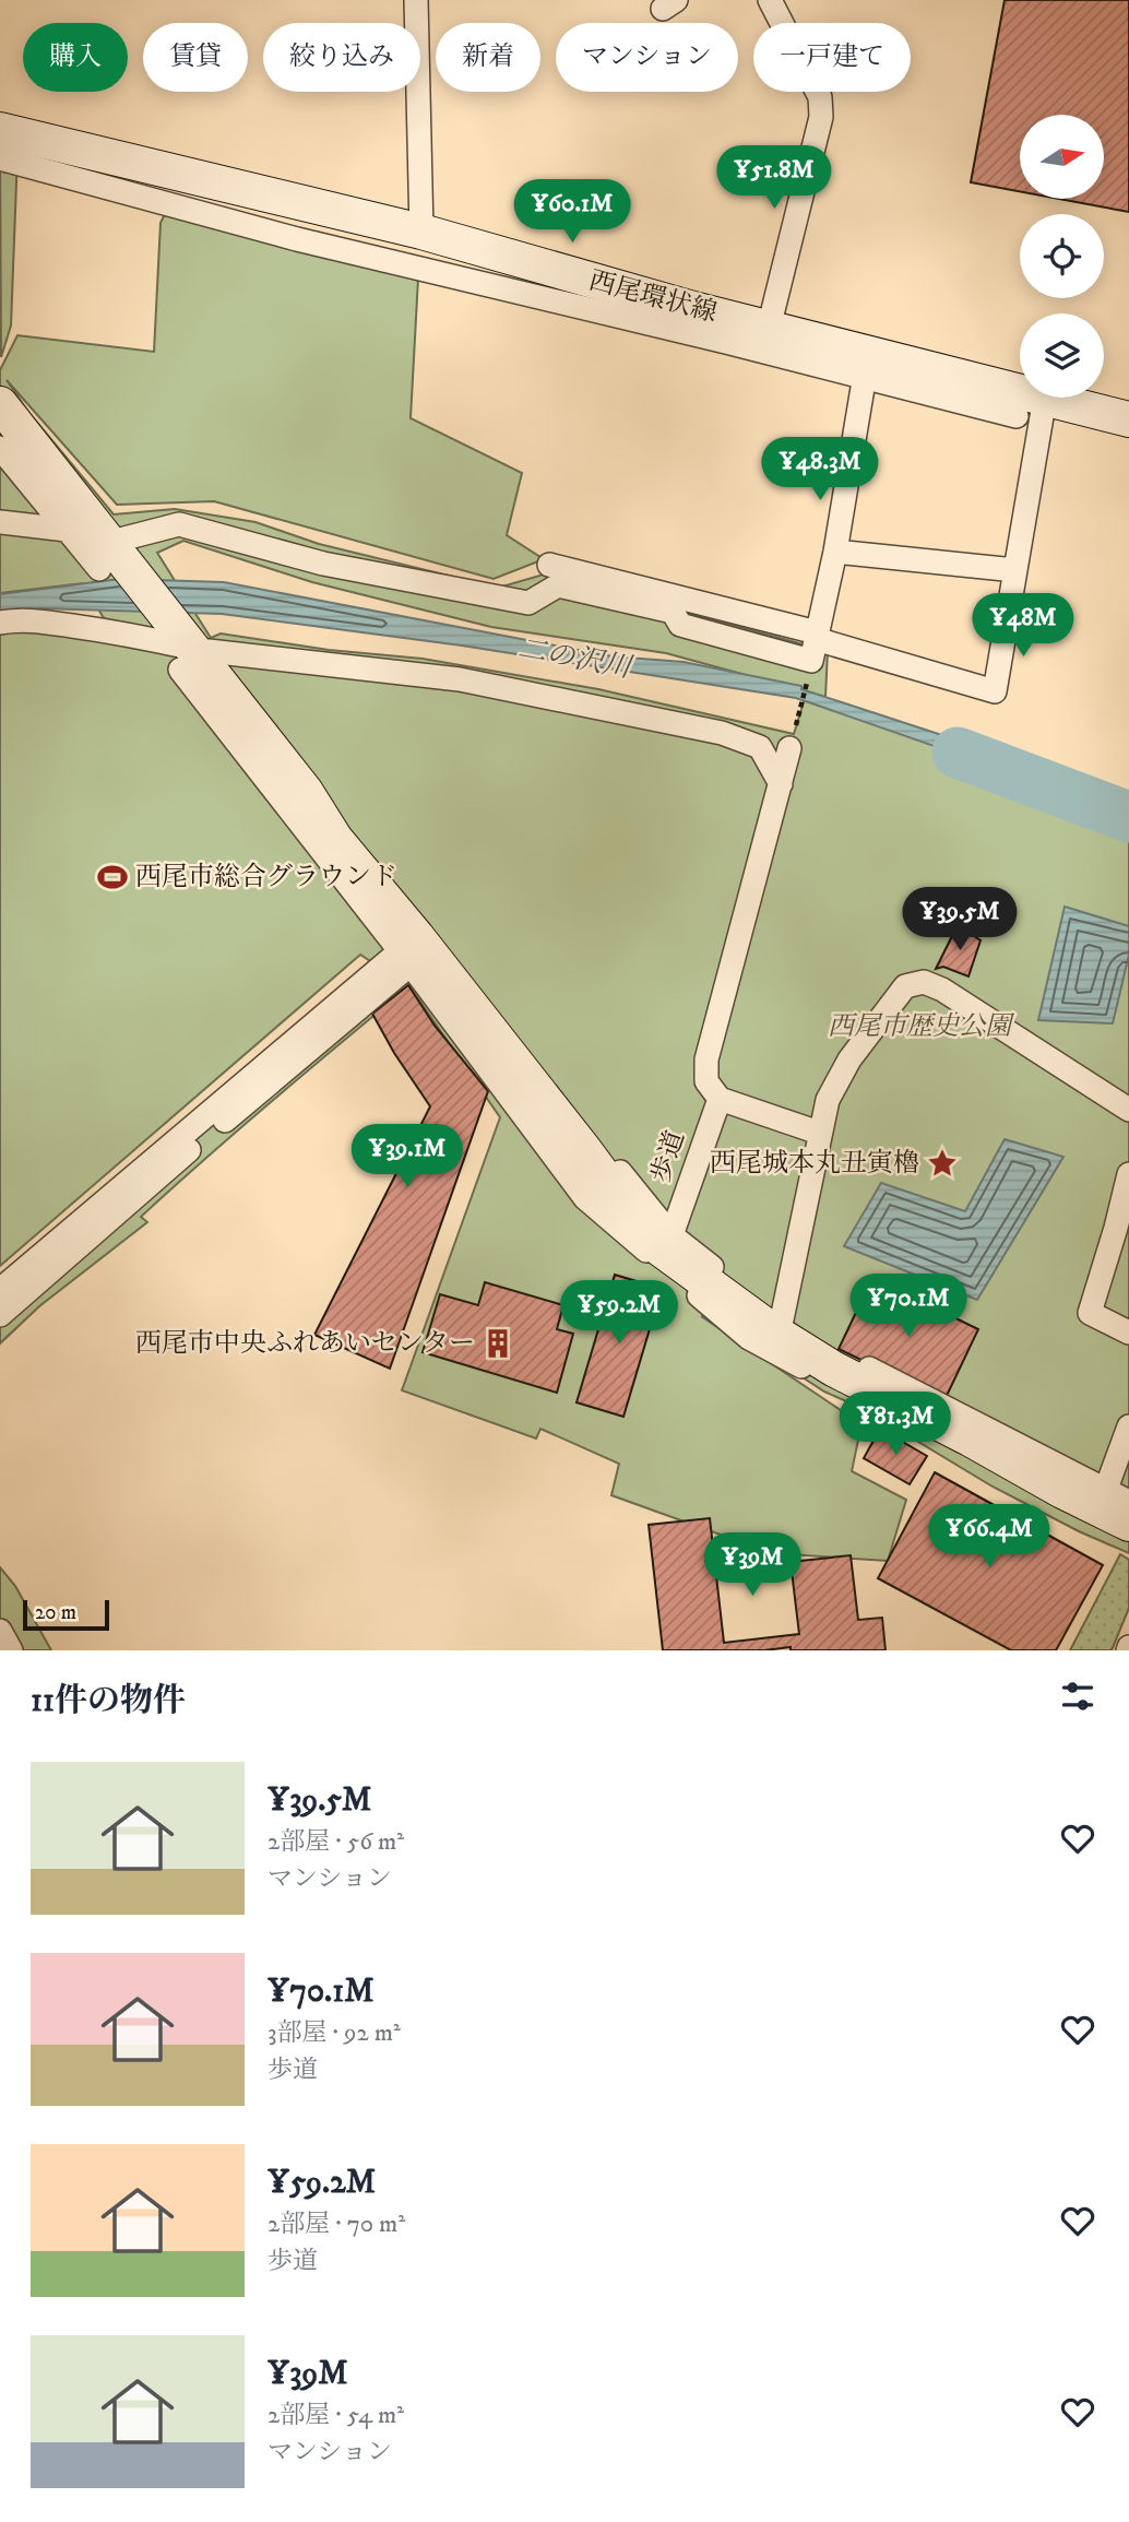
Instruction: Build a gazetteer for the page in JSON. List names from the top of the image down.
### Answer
{
  "streets": {
    "street": ["西尾環状線", "歩道"]
  },
  "water": ["二の沢川"],
  "parks": ["西尾市歴史公園"],
  "places": {
    "sports": ["西尾市総合グラウンド"],
    "place": ["西尾城本丸丑寅櫓"],
    "building": ["西尾市中央ふれあいセンター"]
  },
  "scale_bar": "20 m",
  "north": "right",
  "page": {
    "chip": [
      "購入",
      "賃貸",
      "絞り込み",
      "新着",
      "マンション",
      "一戸建て"
    ],
    "price": [
      "¥51.8M",
      "¥60.1M",
      "¥48.3M",
      "¥48M",
      "¥39.5M",
      "¥39.1M",
      "¥70.1M",
      "¥59.2M",
      "¥81.3M",
      "¥66.4M",
      "¥39M"
    ],
    "scale": "20 m",
    "heading": "11件の物件",
    "list": [
      {
        "name": "¥39.5M",
        "note": "2部屋 · 56 m² · マンション"
      },
      {
        "name": "¥70.1M",
        "note": "3部屋 · 92 m² · 歩道"
      },
      {
        "name": "¥59.2M",
        "note": "2部屋 · 70 m² · 歩道"
      },
      {
        "name": "¥39M",
        "note": "2部屋 · 54 m² · マンション"
      }
    ]
  }
}
